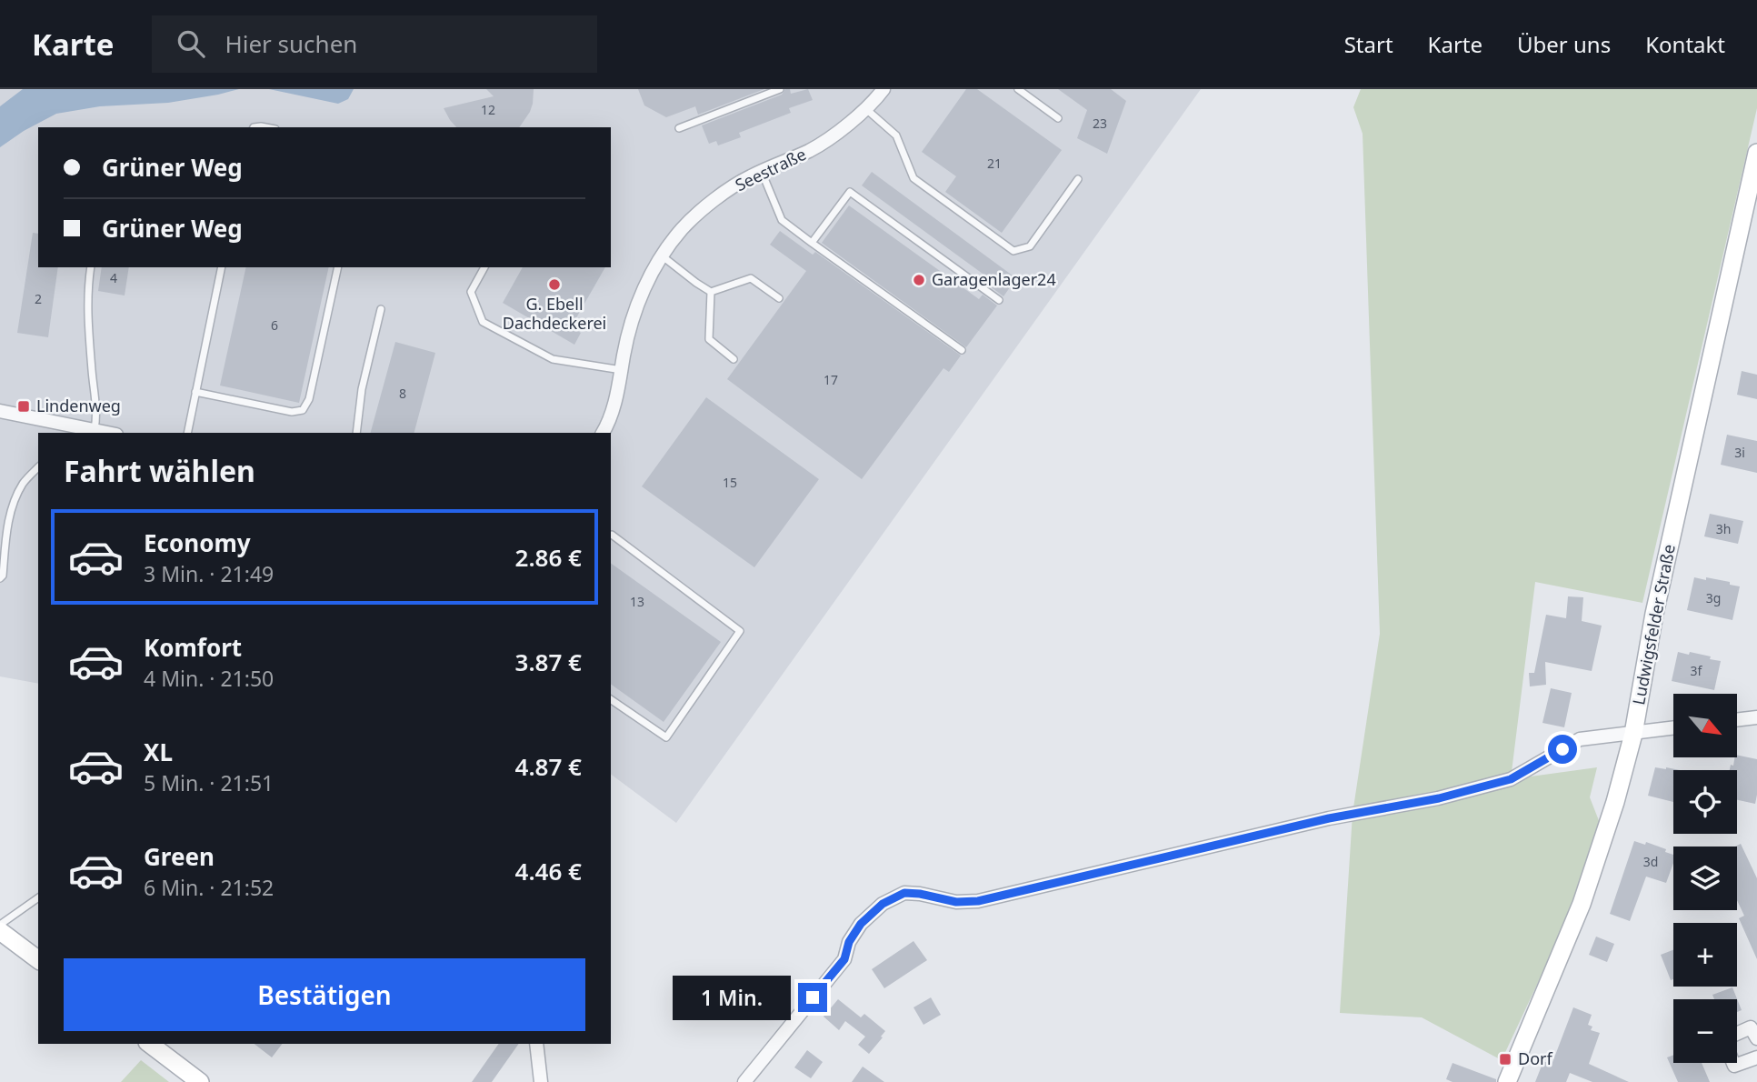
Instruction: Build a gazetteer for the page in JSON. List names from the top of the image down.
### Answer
{
  "streets": {
    "street": ["Seestraße", "Ludwigsfelder Straße"]
  },
  "places": {
    "other": ["Garagenlager24", "G. Ebell Dachdeckerei"],
    "transit": ["Lindenweg", "Dorf"]
  },
  "house_numbers": [
    "12",
    "23",
    "21",
    "4",
    "2",
    "6",
    "17",
    "8",
    "3i",
    "15",
    "3h",
    "3g",
    "13",
    "3f",
    "3d"
  ],
  "north": "bottom right",
  "page": {
    "header": "Karte",
    "search": "Hier suchen",
    "nav": [
      "Start",
      "Karte",
      "Über uns",
      "Kontakt"
    ],
    "banner": ["Grüner Weg", "Grüner Weg"],
    "heading": "Fahrt wählen",
    "list": [
      {
        "name": "Economy",
        "note": "3 Min. · 21:49",
        "value": "2.86 €"
      },
      {
        "name": "Komfort",
        "note": "4 Min. · 21:50",
        "value": "3.87 €"
      },
      {
        "name": "XL",
        "note": "5 Min. · 21:51",
        "value": "4.87 €"
      },
      {
        "name": "Green",
        "note": "6 Min. · 21:52",
        "value": "4.46 €"
      }
    ],
    "map_buttons": ["+", "−"],
    "buttons": "Bestätigen",
    "bubble": "1 Min."
  }
}
